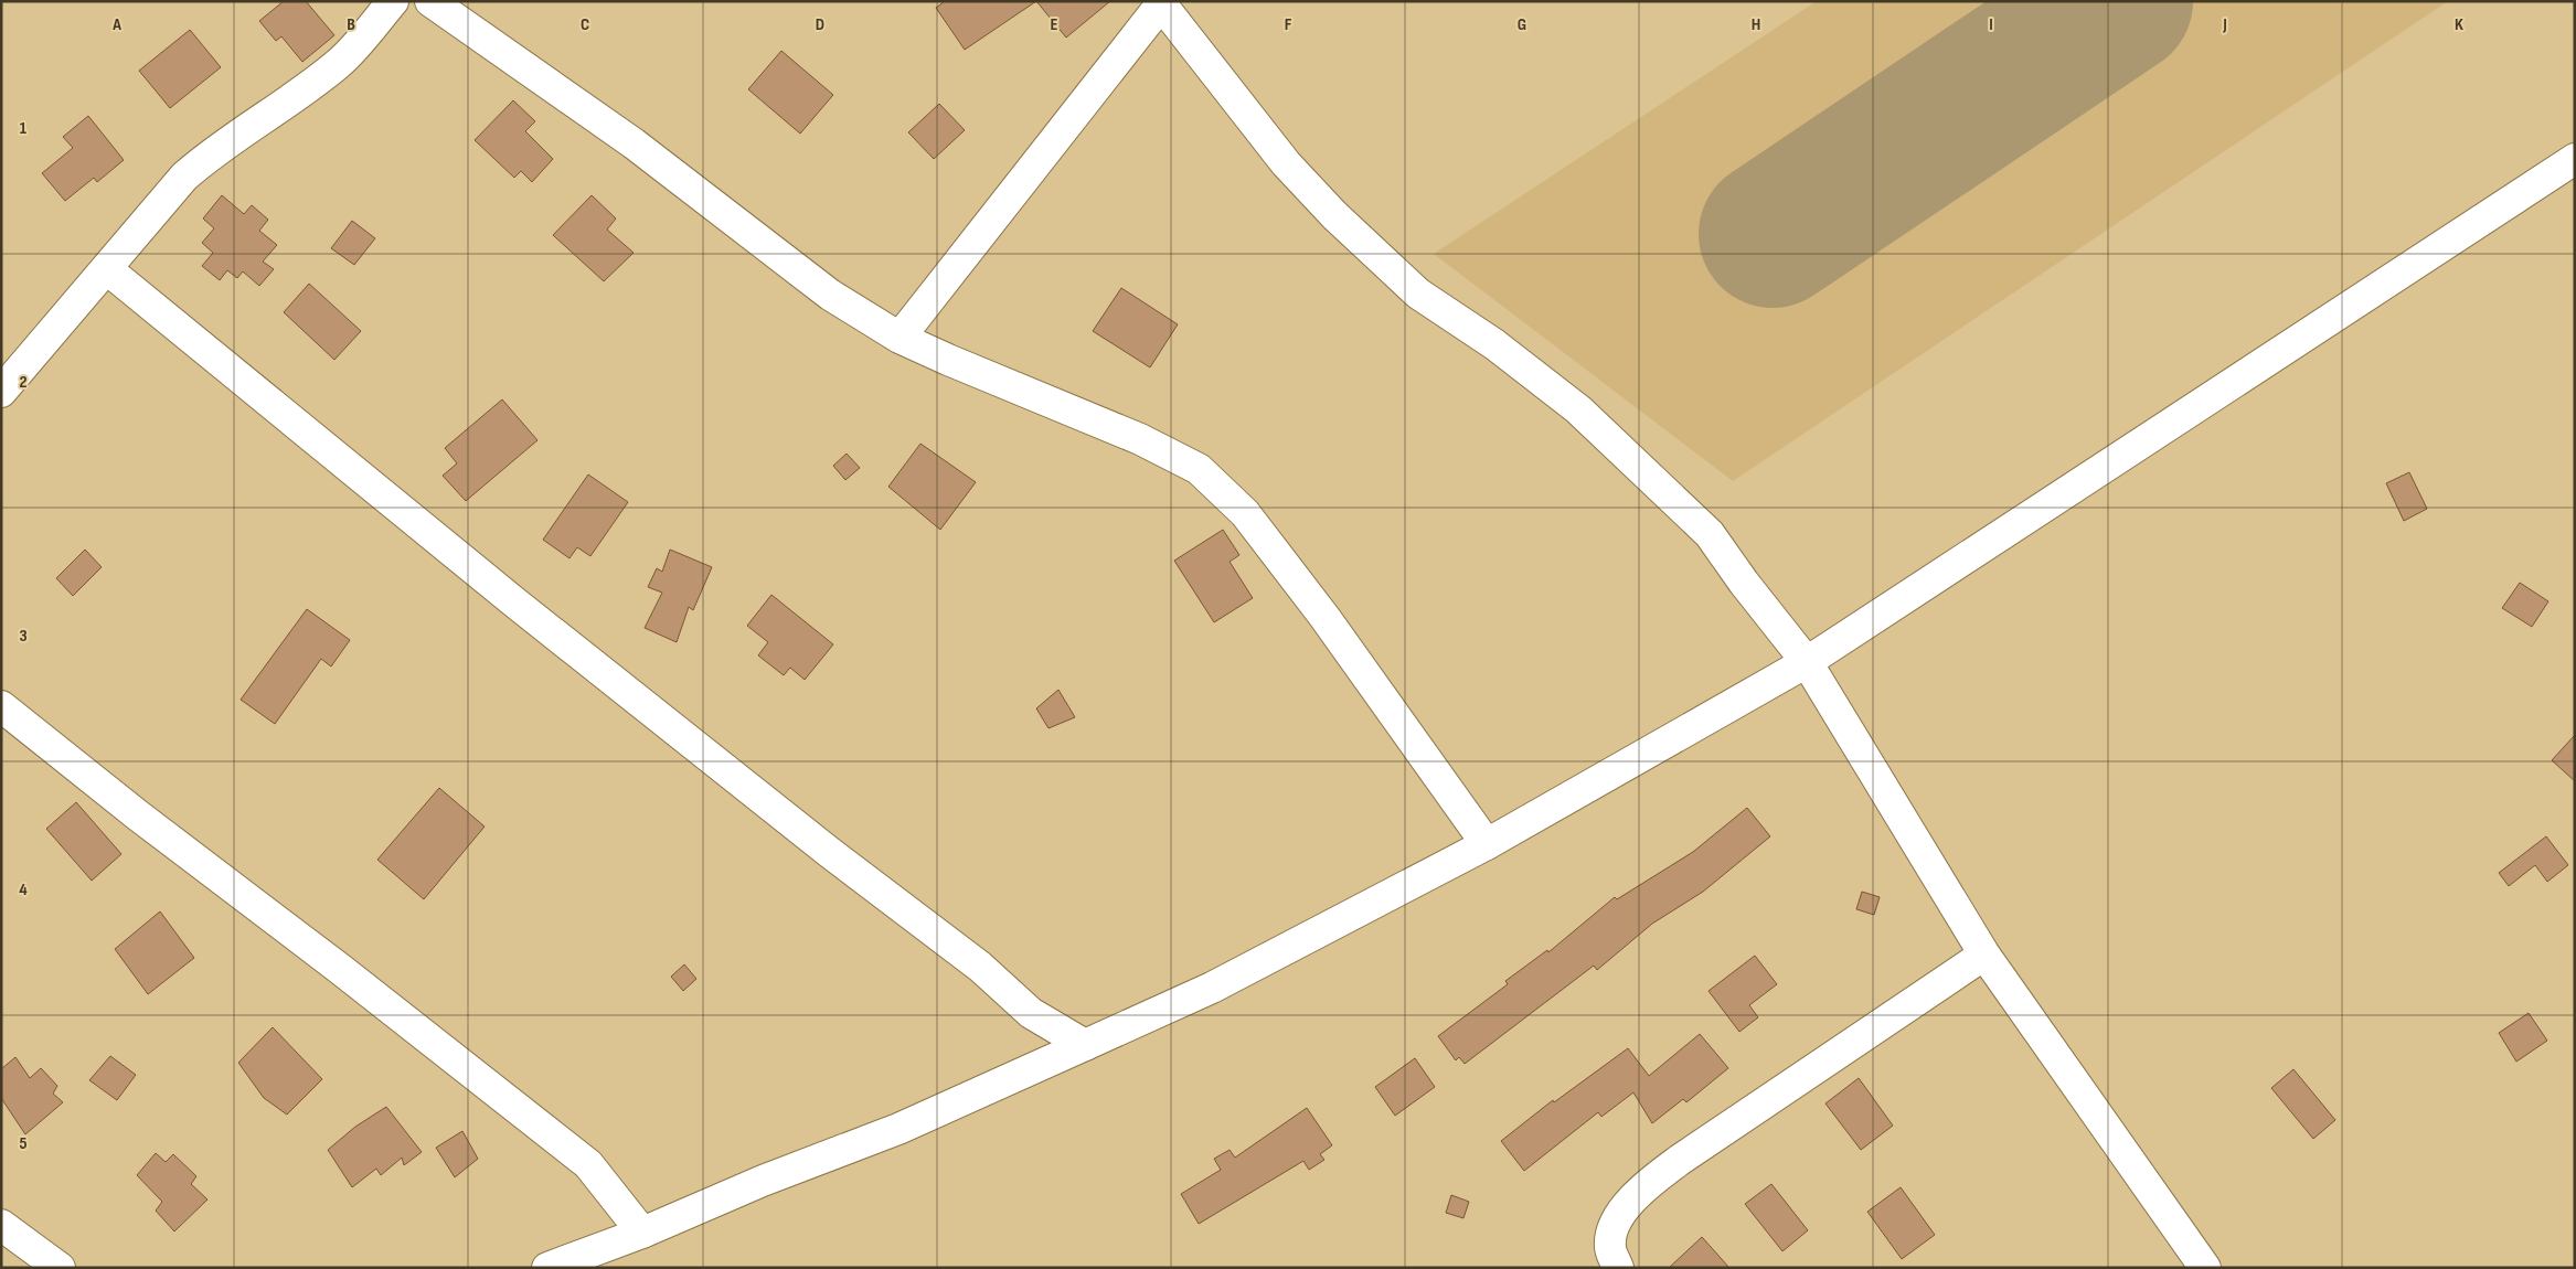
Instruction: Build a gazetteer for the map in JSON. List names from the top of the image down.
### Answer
{
  "grid": {
    "columns": [
      "A",
      "B",
      "C",
      "D",
      "E",
      "F",
      "G",
      "H",
      "I",
      "J",
      "K"
    ],
    "rows": [
      "1",
      "2",
      "3",
      "4",
      "5"
    ]
  }
}
